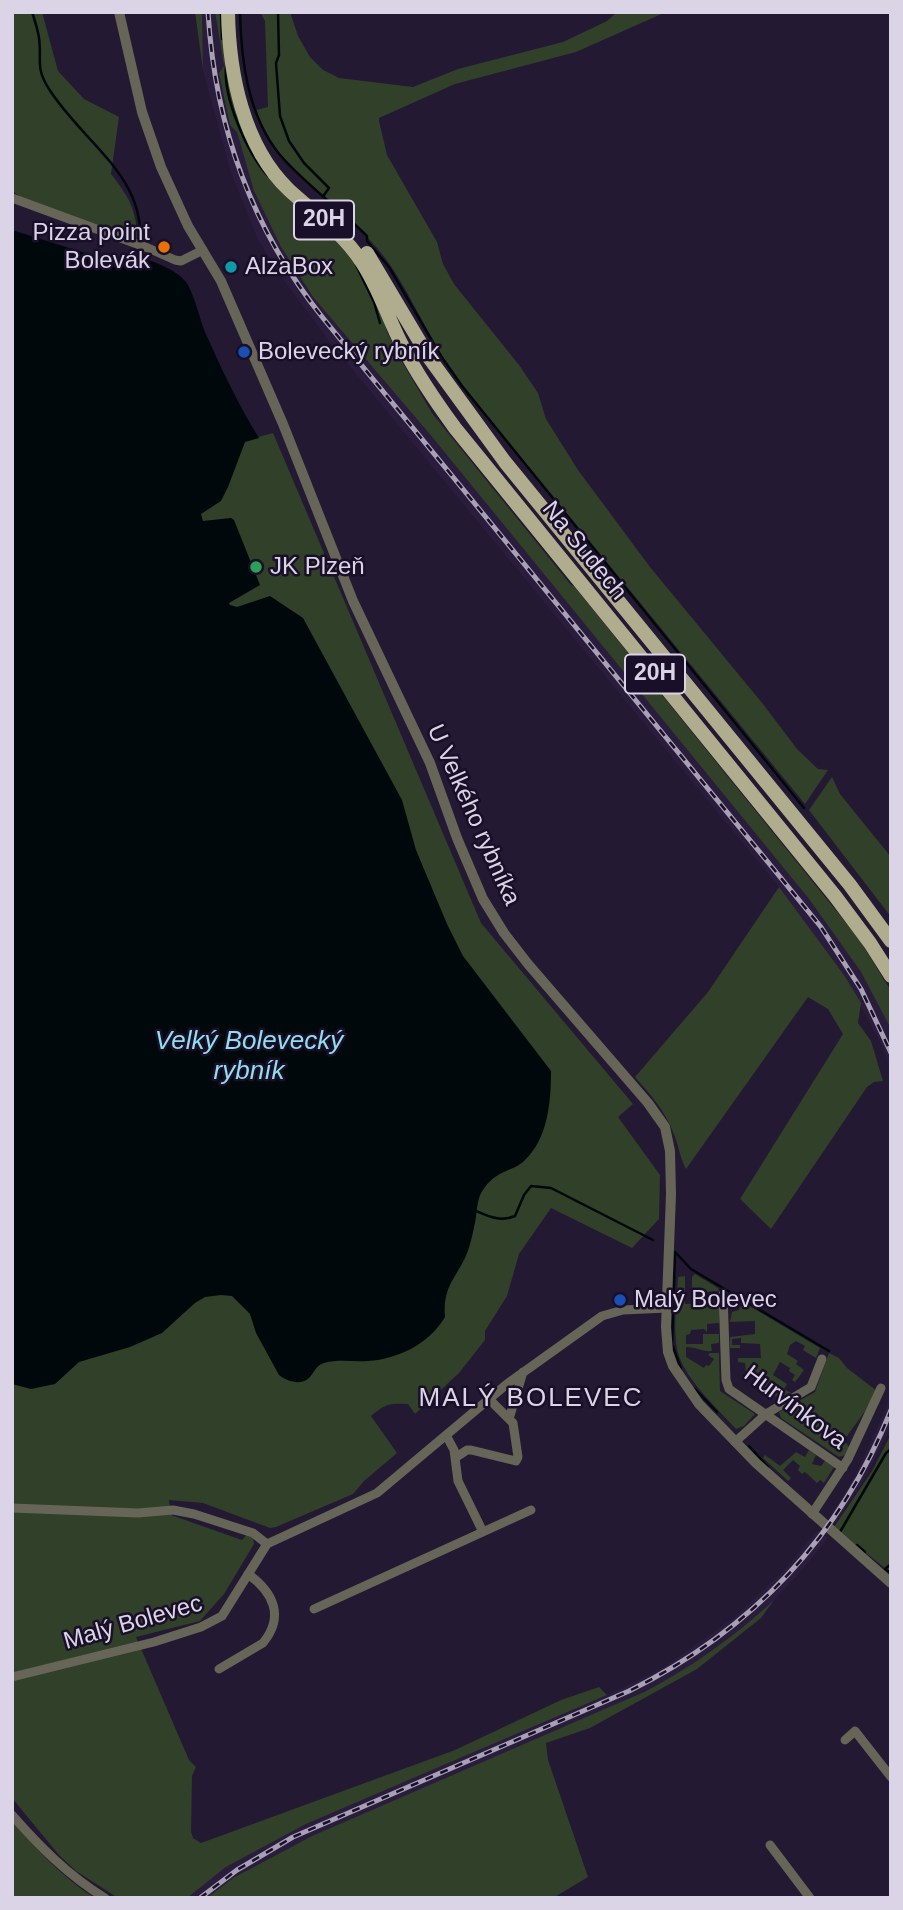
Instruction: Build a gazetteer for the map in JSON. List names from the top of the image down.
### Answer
{
  "streets": {
    "main road": ["20H", "Na Sudech"],
    "street": ["U Velkého rybníka", "Hurvínkova", "Malý Bolevec"]
  },
  "districts": ["MALÝ BOLEVEC"],
  "water": ["Velký Bolevecký rybník"],
  "places": [
    "Pizza point Bolevák",
    "AlzaBox",
    "Bolevecký rybník",
    "JK Plzeň",
    "Malý Bolevec"
  ]
}
